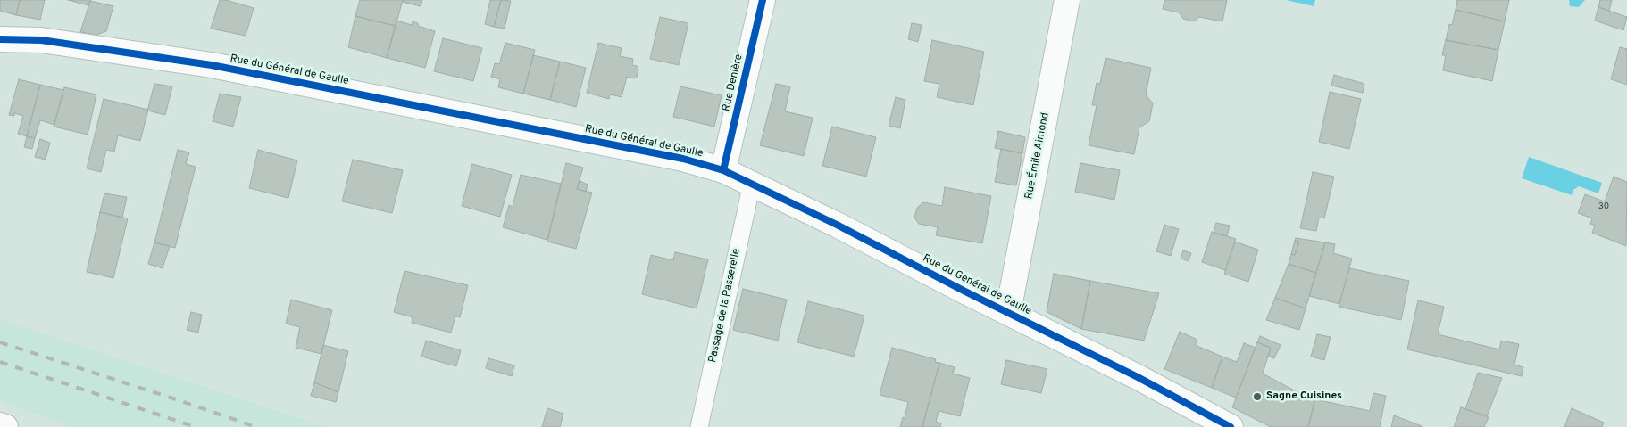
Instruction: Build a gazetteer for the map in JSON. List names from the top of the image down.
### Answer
{
  "streets": {
    "street": ["Rue du Général de Gaulle", "Rue Denière", "Rue Émile Aimond"],
    "lane": ["Passage de la Passerelle"]
  },
  "crossings": [
    ["Rue du Général de Gaulle", "Rue Denière"],
    ["Rue du Général de Gaulle", "Rue Émile Aimond"],
    ["Rue du Général de Gaulle", "Passage de la Passerelle"]
  ],
  "places": ["Sagne Cuisines"],
  "house_numbers": ["30"]
}
